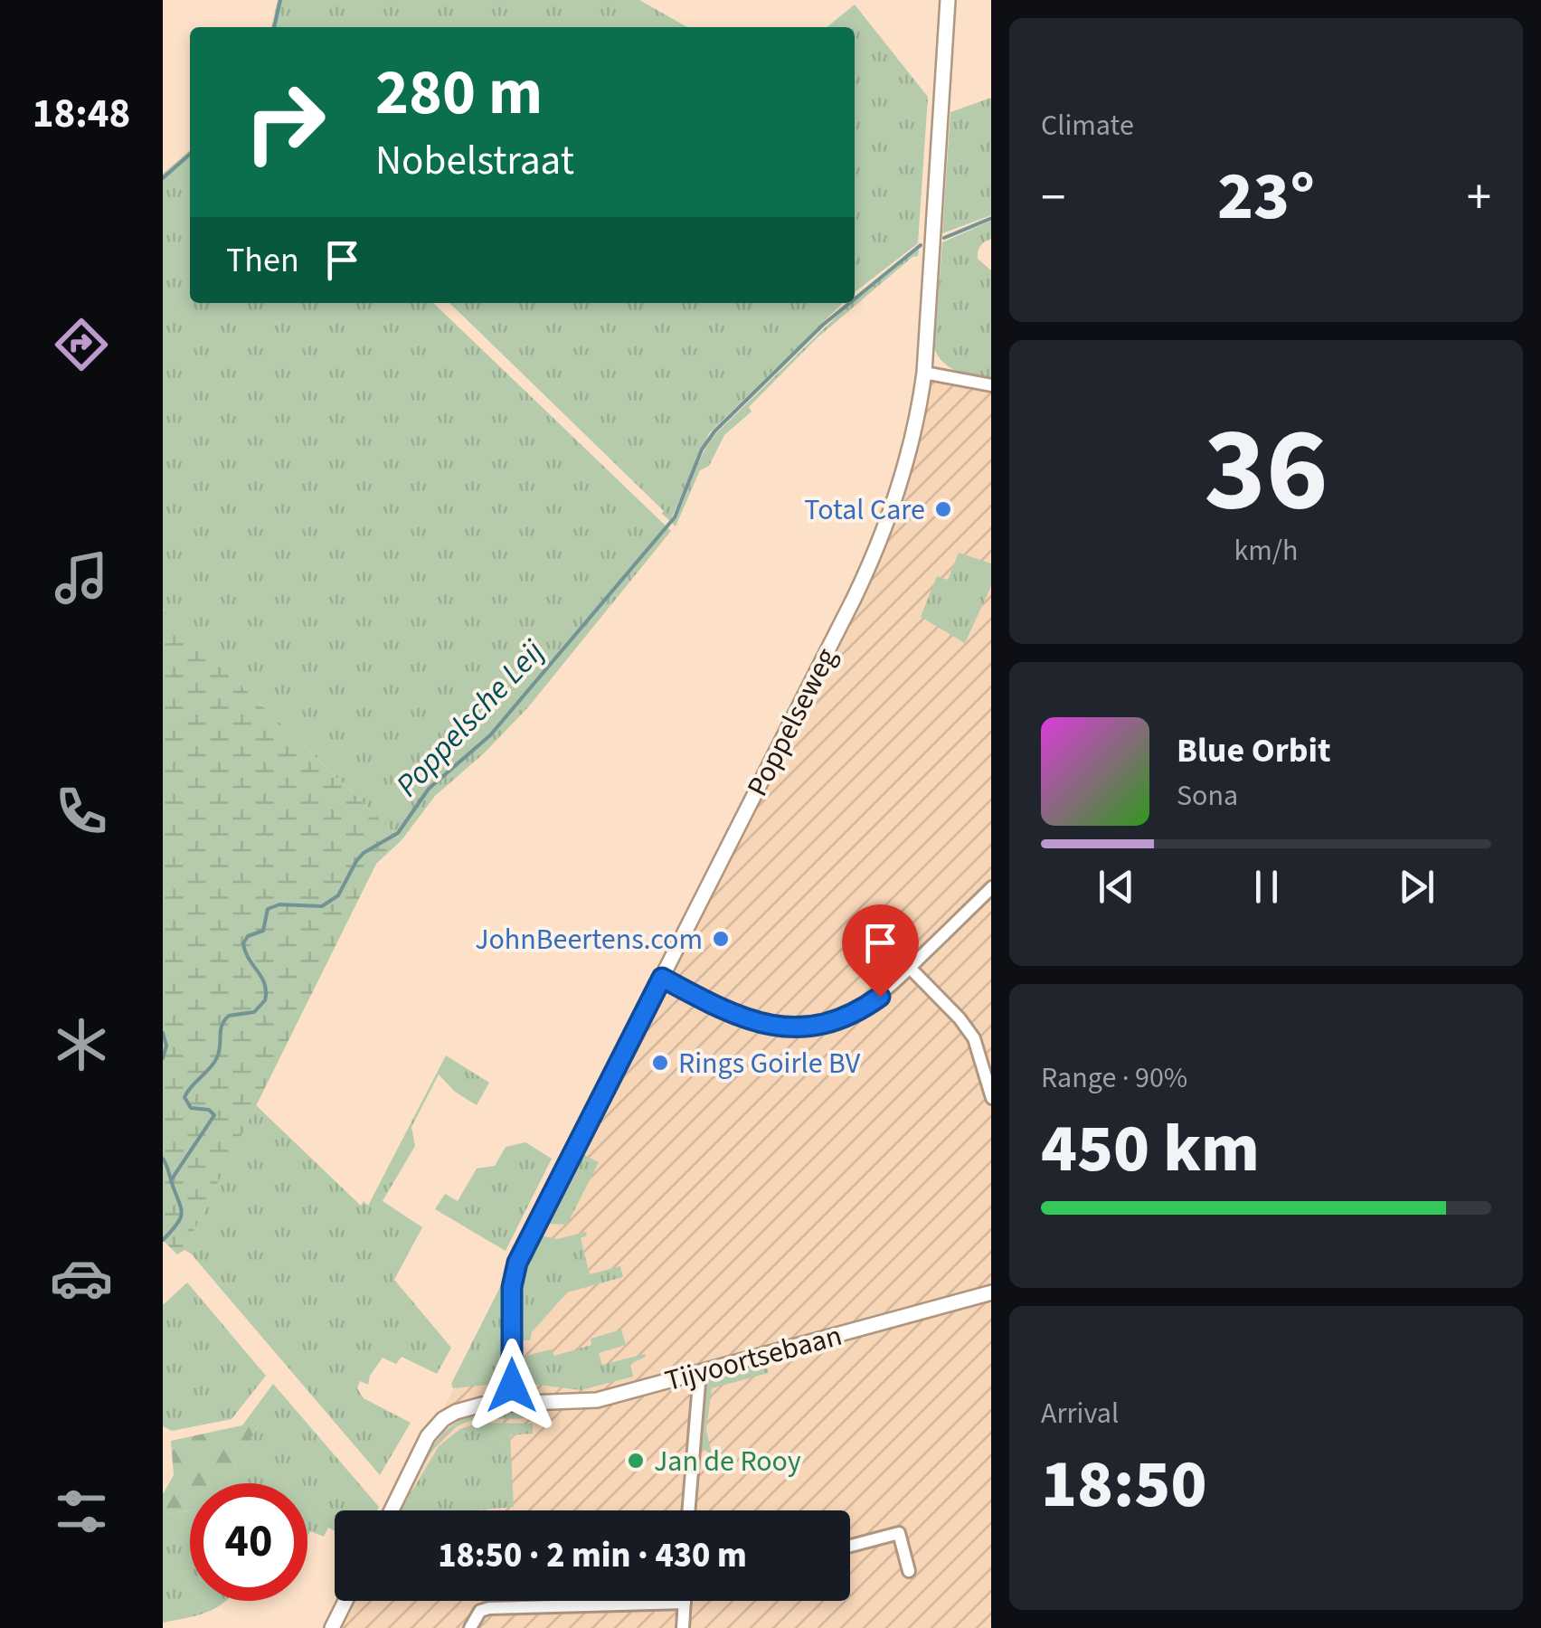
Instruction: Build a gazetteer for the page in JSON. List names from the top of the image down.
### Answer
{
  "streets": {
    "street": ["Poppelseweg", "Tijvoortsebaan"]
  },
  "crossings": [
    ["Poppelseweg", "Tijvoortsebaan"]
  ],
  "water": ["Poppelsche Leij"],
  "places": [
    "Total Care",
    "JohnBeertens.com",
    "Rings Goirle BV",
    "Jan de Rooy"
  ],
  "page": {
    "tabs": "18:48",
    "tile": [
      "Climate",
      ["36", "km/h"],
      ["Range · 90%", "450 km"],
      ["Arrival", "18:50"]
    ],
    "turn": ["280 m", "Nobelstraat"],
    "heat": ["−", "23°", "+"],
    "then": "Then",
    "song": ["Blue Orbit", "Sona"],
    "limit": "40",
    "trip": "18:50 · 2 min · 430 m"
  }
}
